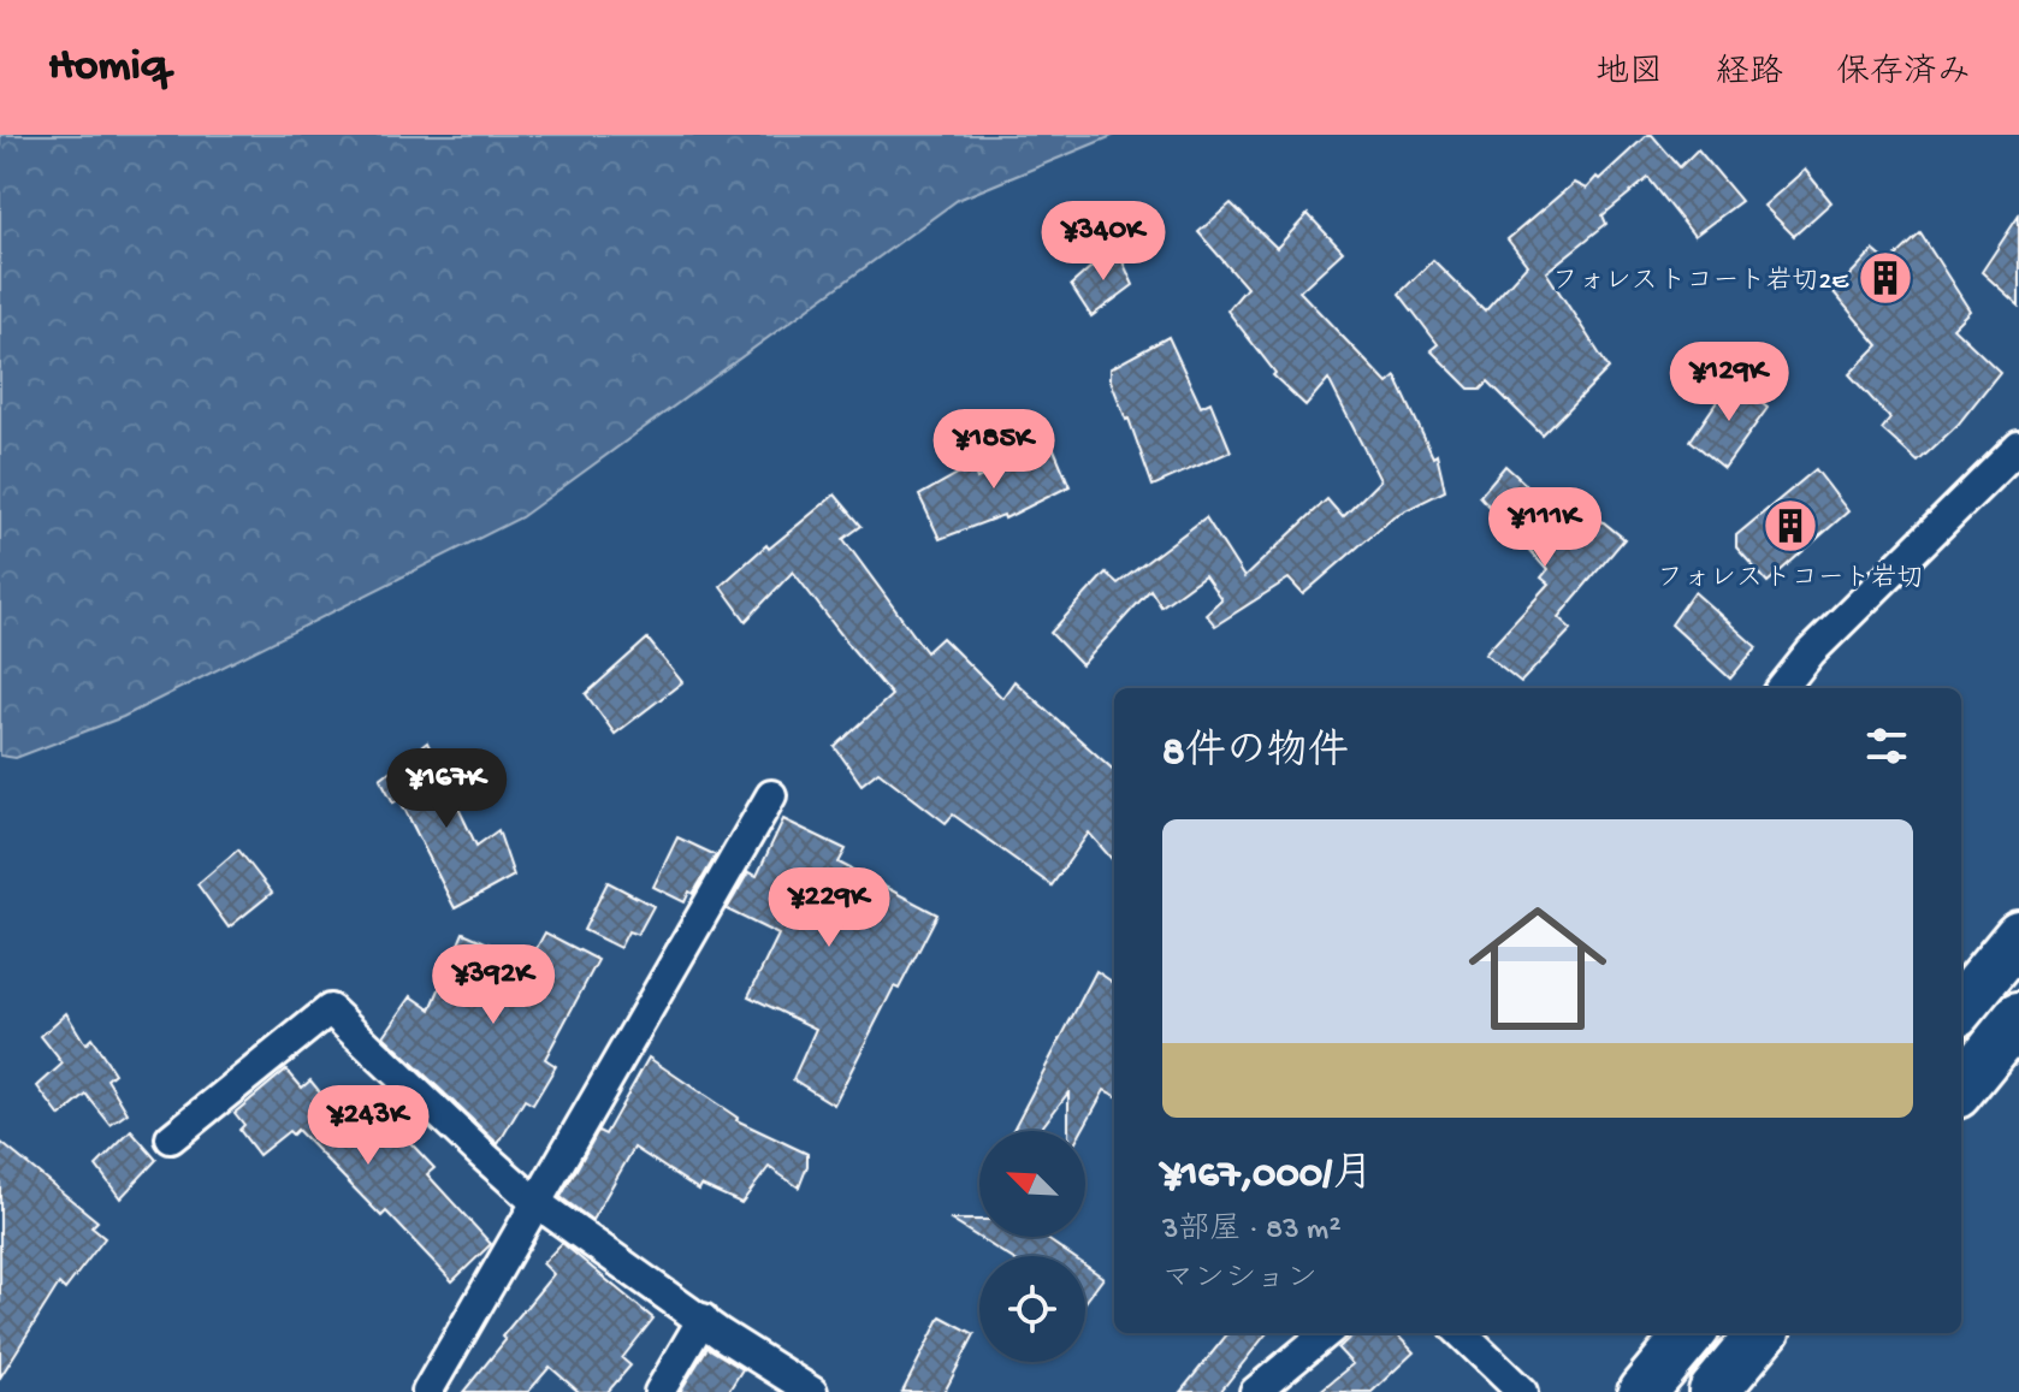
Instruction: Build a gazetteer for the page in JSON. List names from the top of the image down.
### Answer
{
  "places": {
    "building": ["フォレストコート岩切2E", "フォレストコート岩切"]
  },
  "north": "top left",
  "page": {
    "header": "Homiq",
    "nav": ["地図", "経路", "保存済み"],
    "price": [
      "¥340K",
      "¥129K",
      "¥185K",
      "¥111K",
      "¥167K",
      "¥229K",
      "¥392K",
      "¥243K"
    ],
    "heading": "8件の物件",
    "list": [
      {
        "name": "¥167,000/月",
        "note": "3部屋 · 83 m² · マンション"
      }
    ]
  }
}
